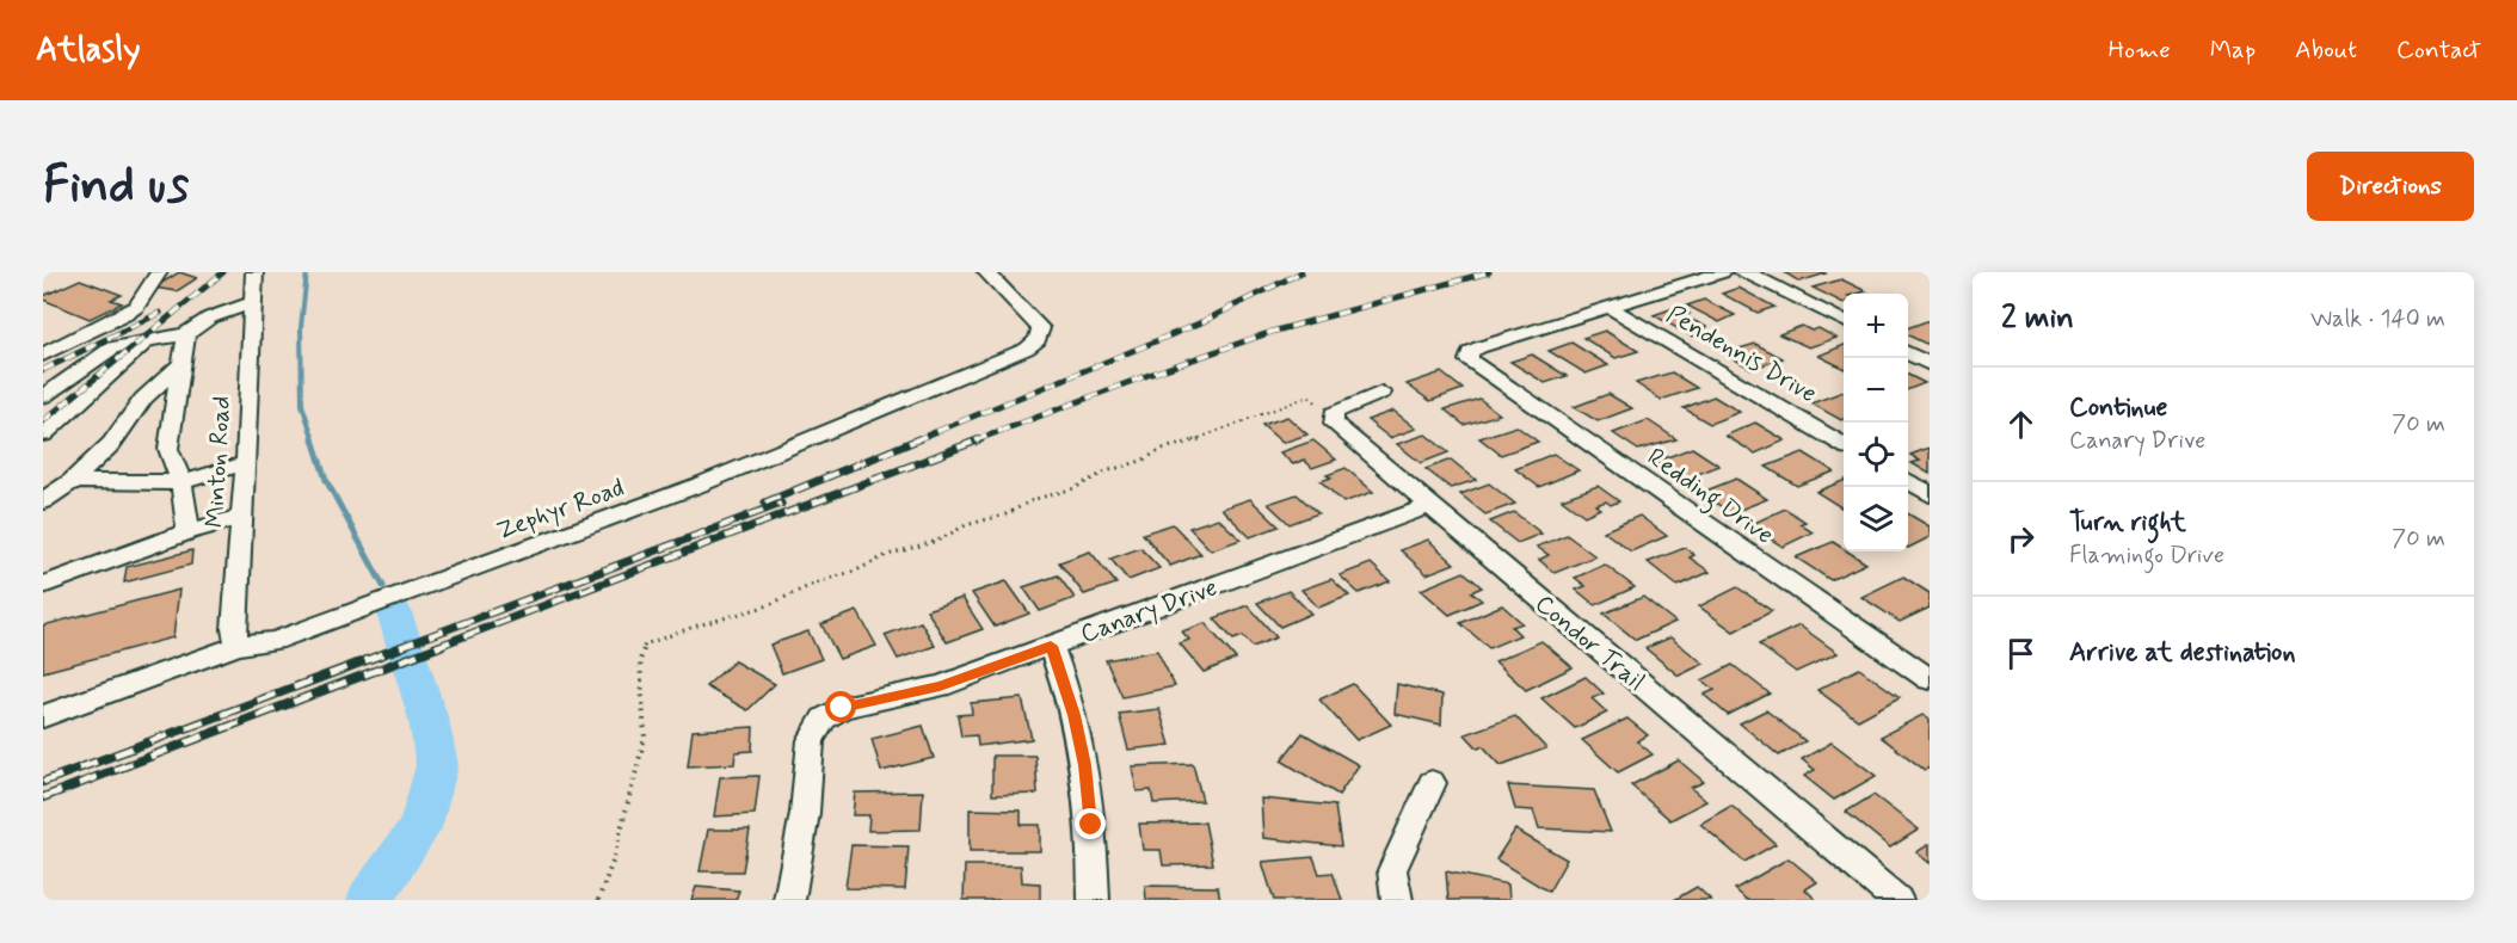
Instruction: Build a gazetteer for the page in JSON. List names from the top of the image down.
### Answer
{
  "streets": {
    "street": [
      "Pendennis Drive",
      "Minton Road",
      "Redding Drive",
      "Zephyr Road",
      "Canary Drive",
      "Condor Trail"
    ]
  },
  "crossings": [
    ["Pendennis Drive", "Redding Drive"],
    ["Minton Road", "Zephyr Road"],
    ["Canary Drive", "Condor Trail"]
  ],
  "page": {
    "header": "Atlasly",
    "nav": [
      "Home",
      "Map",
      "About",
      "Contact"
    ],
    "buttons": "Directions",
    "title": "Find us",
    "heading": ["2 min", "Walk · 140 m"],
    "map_buttons": ["+", "−"],
    "list": [
      ["Continue", "Canary Drive", "70 m"],
      ["Turn right", "Flamingo Drive", "70 m"],
      "Arrive at destination"
    ]
  }
}
